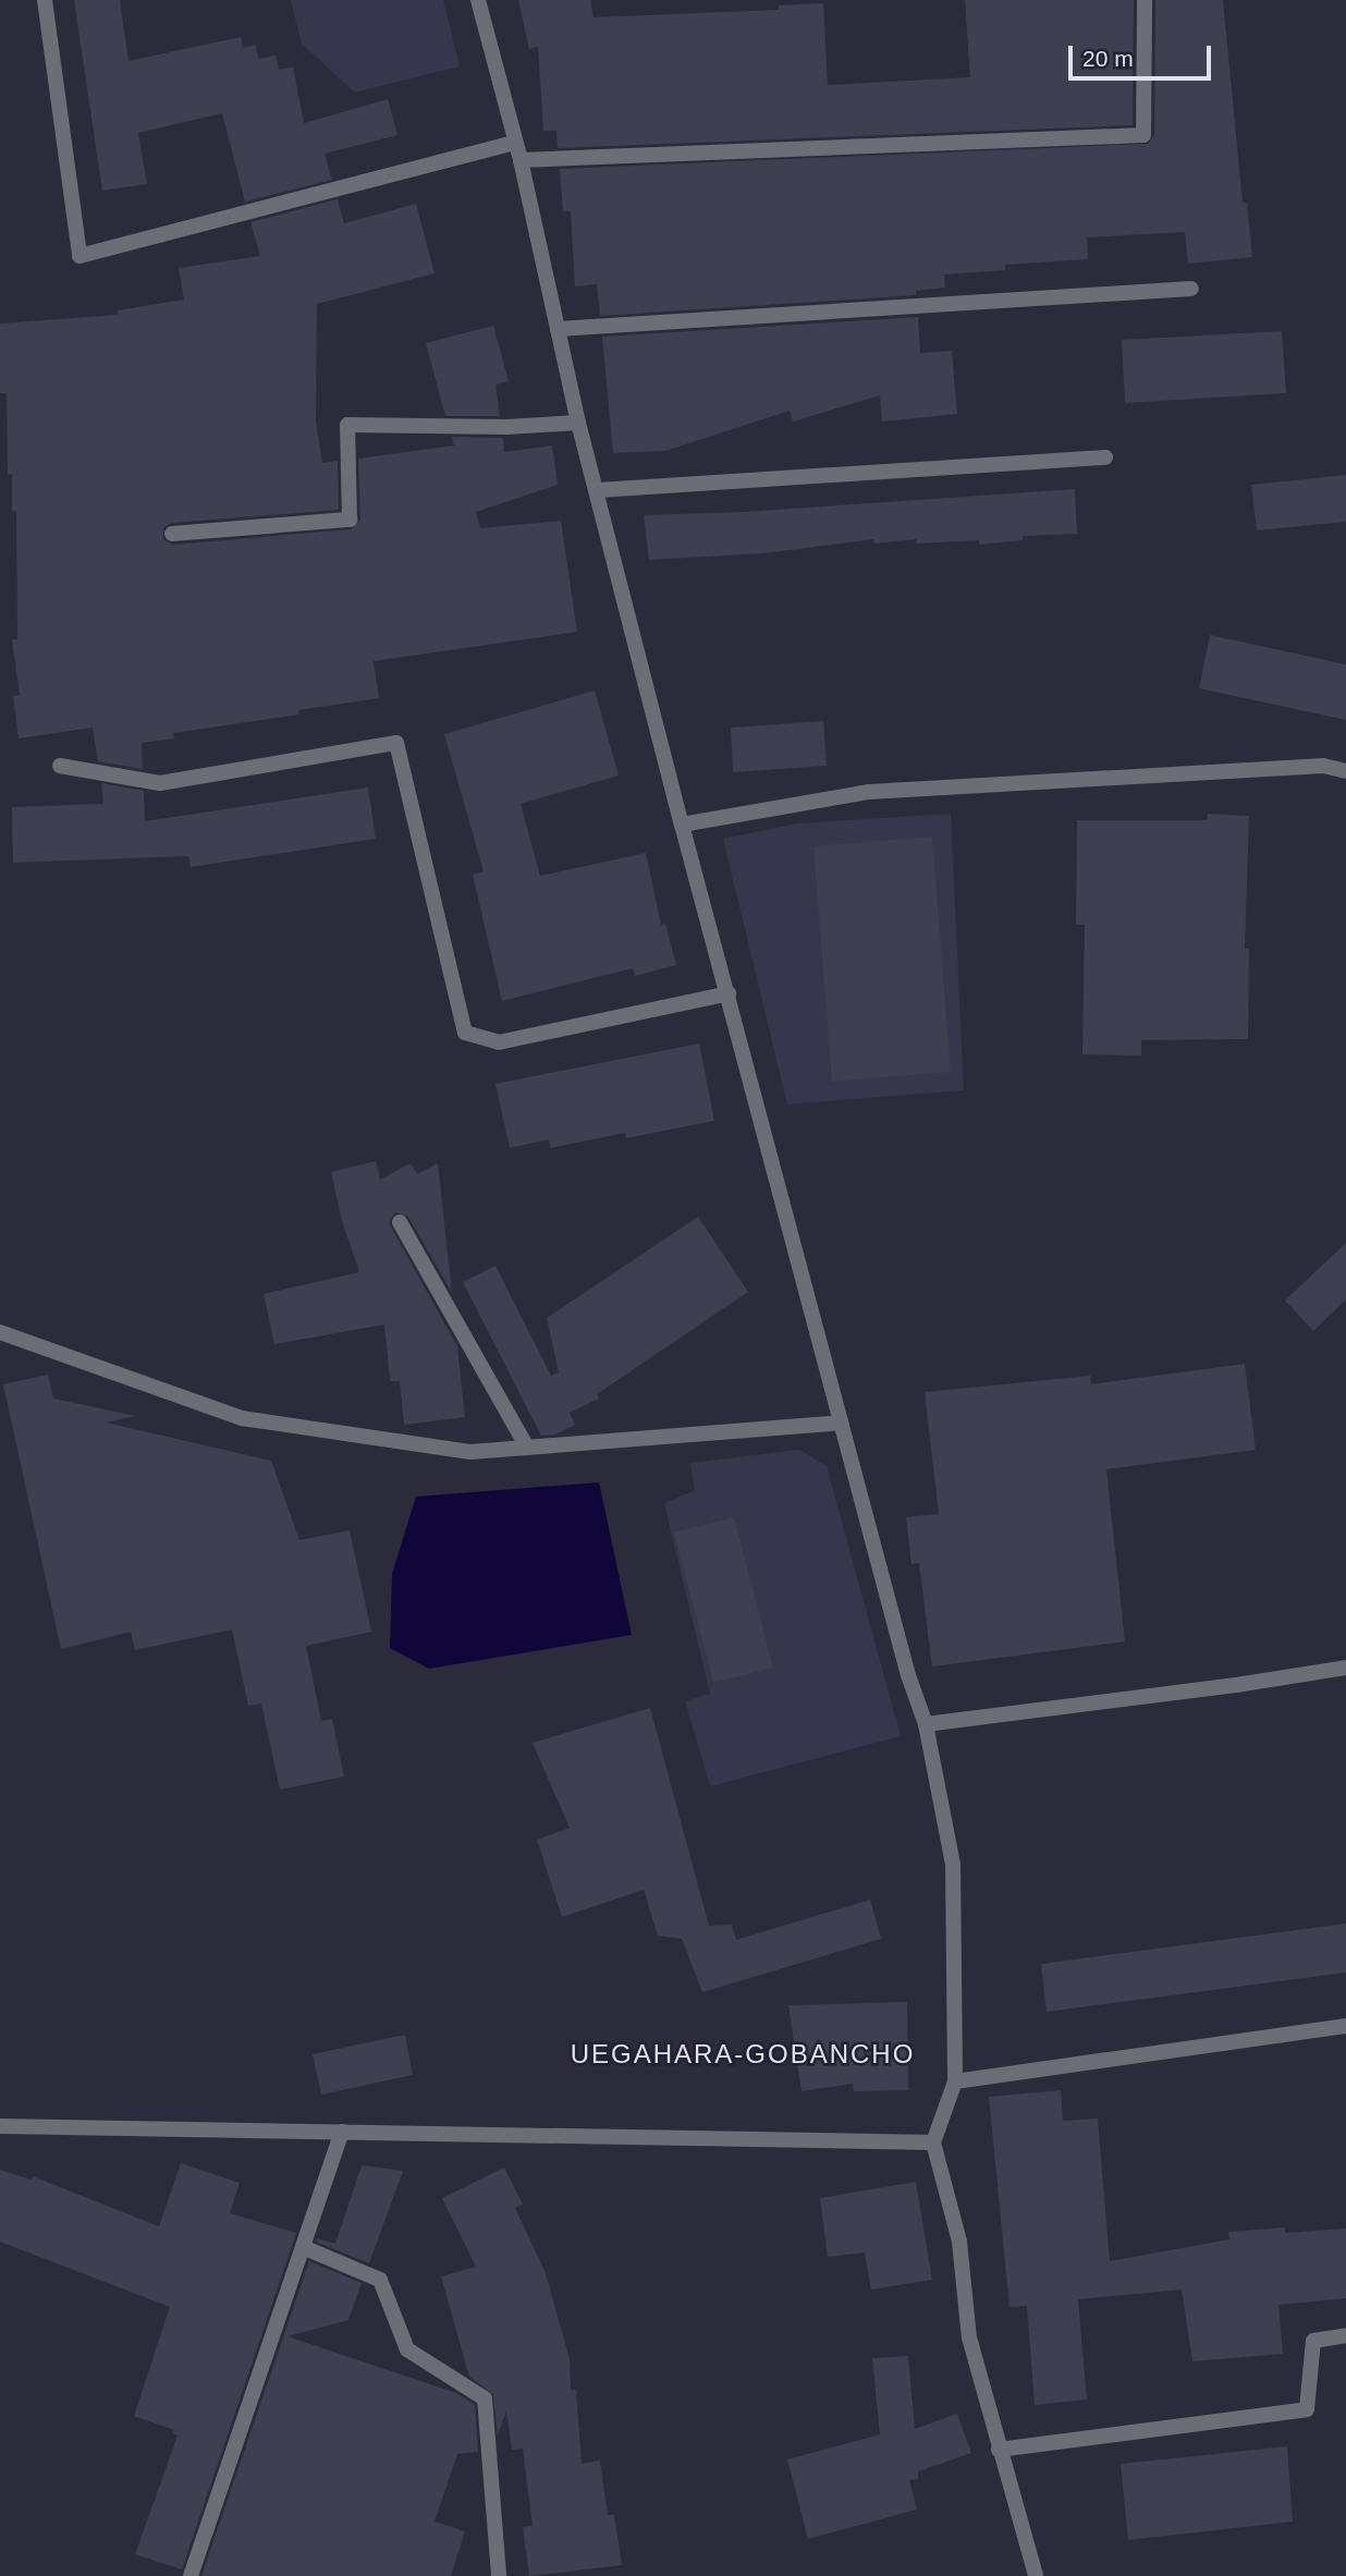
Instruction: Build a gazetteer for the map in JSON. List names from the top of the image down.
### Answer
{
  "districts": ["UEGAHARA-GOBANCHO"],
  "scale_bar": "20 m"
}
